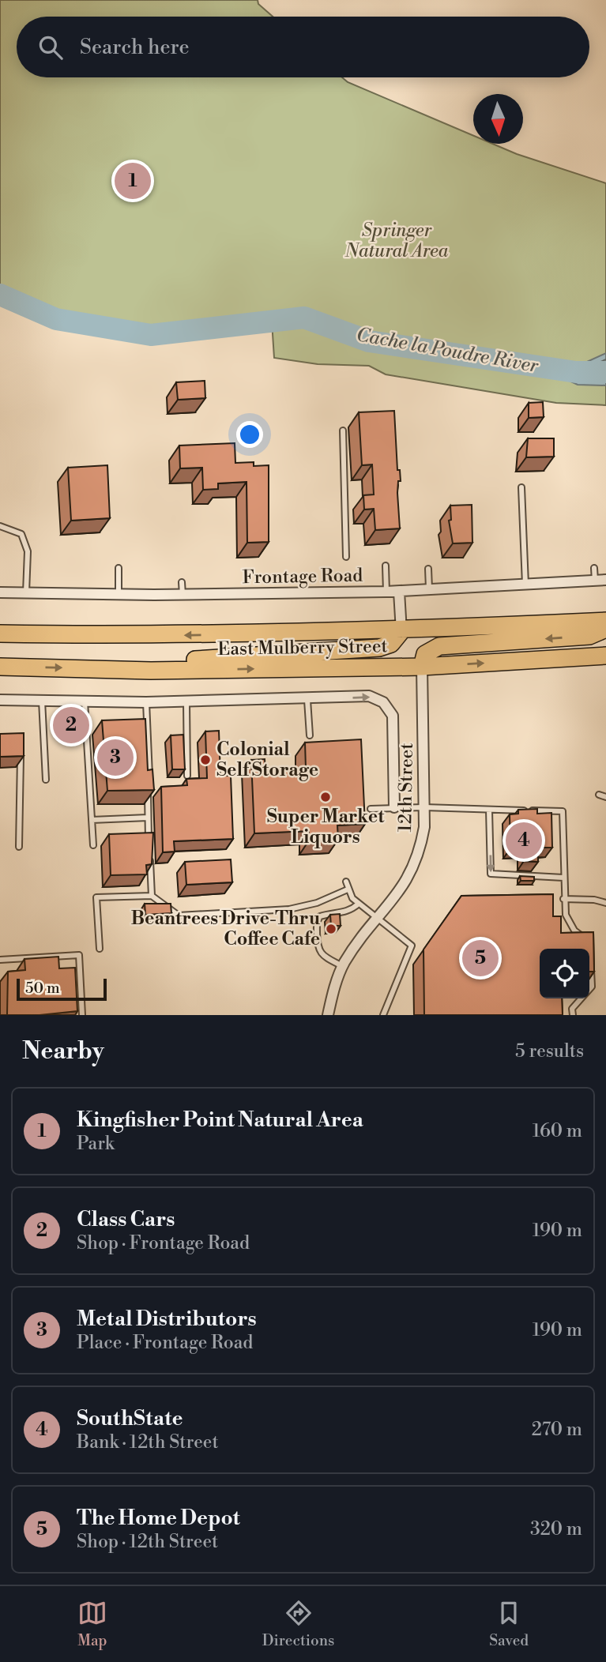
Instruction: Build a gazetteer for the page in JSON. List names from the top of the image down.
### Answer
{
  "streets": {
    "highway": ["East Mulberry Street"],
    "street": ["Frontage Road", "12th Street"]
  },
  "crossings": [
    ["East Mulberry Street", "12th Street"]
  ],
  "water": ["Cache la Poudre River"],
  "parks": ["Springer Natural Area"],
  "places": ["Colonial Self Storage", "Super Market Liquors", "Beantrees Drive-Thru Coffee Cafe"],
  "scale_bar": "50 m",
  "north": "bottom",
  "page": {
    "search": "Search here",
    "pins": [
      "1",
      "2",
      "3",
      "4",
      "5"
    ],
    "scale": "50 m",
    "heading": ["Nearby", "5 results"],
    "list": [
      {
        "mark": "1",
        "name": "Kingfisher Point Natural Area",
        "note": "Park",
        "value": "160 m"
      },
      {
        "mark": "2",
        "name": "Class Cars",
        "note": "Shop · Frontage Road",
        "value": "190 m"
      },
      {
        "mark": "3",
        "name": "Metal Distributors",
        "note": "Place · Frontage Road",
        "value": "190 m"
      },
      {
        "mark": "4",
        "name": "SouthState",
        "note": "Bank · 12th Street",
        "value": "270 m"
      },
      {
        "mark": "5",
        "name": "The Home Depot",
        "note": "Shop · 12th Street",
        "value": "320 m"
      }
    ],
    "nav": ["Map", "Directions", "Saved"]
  }
}
